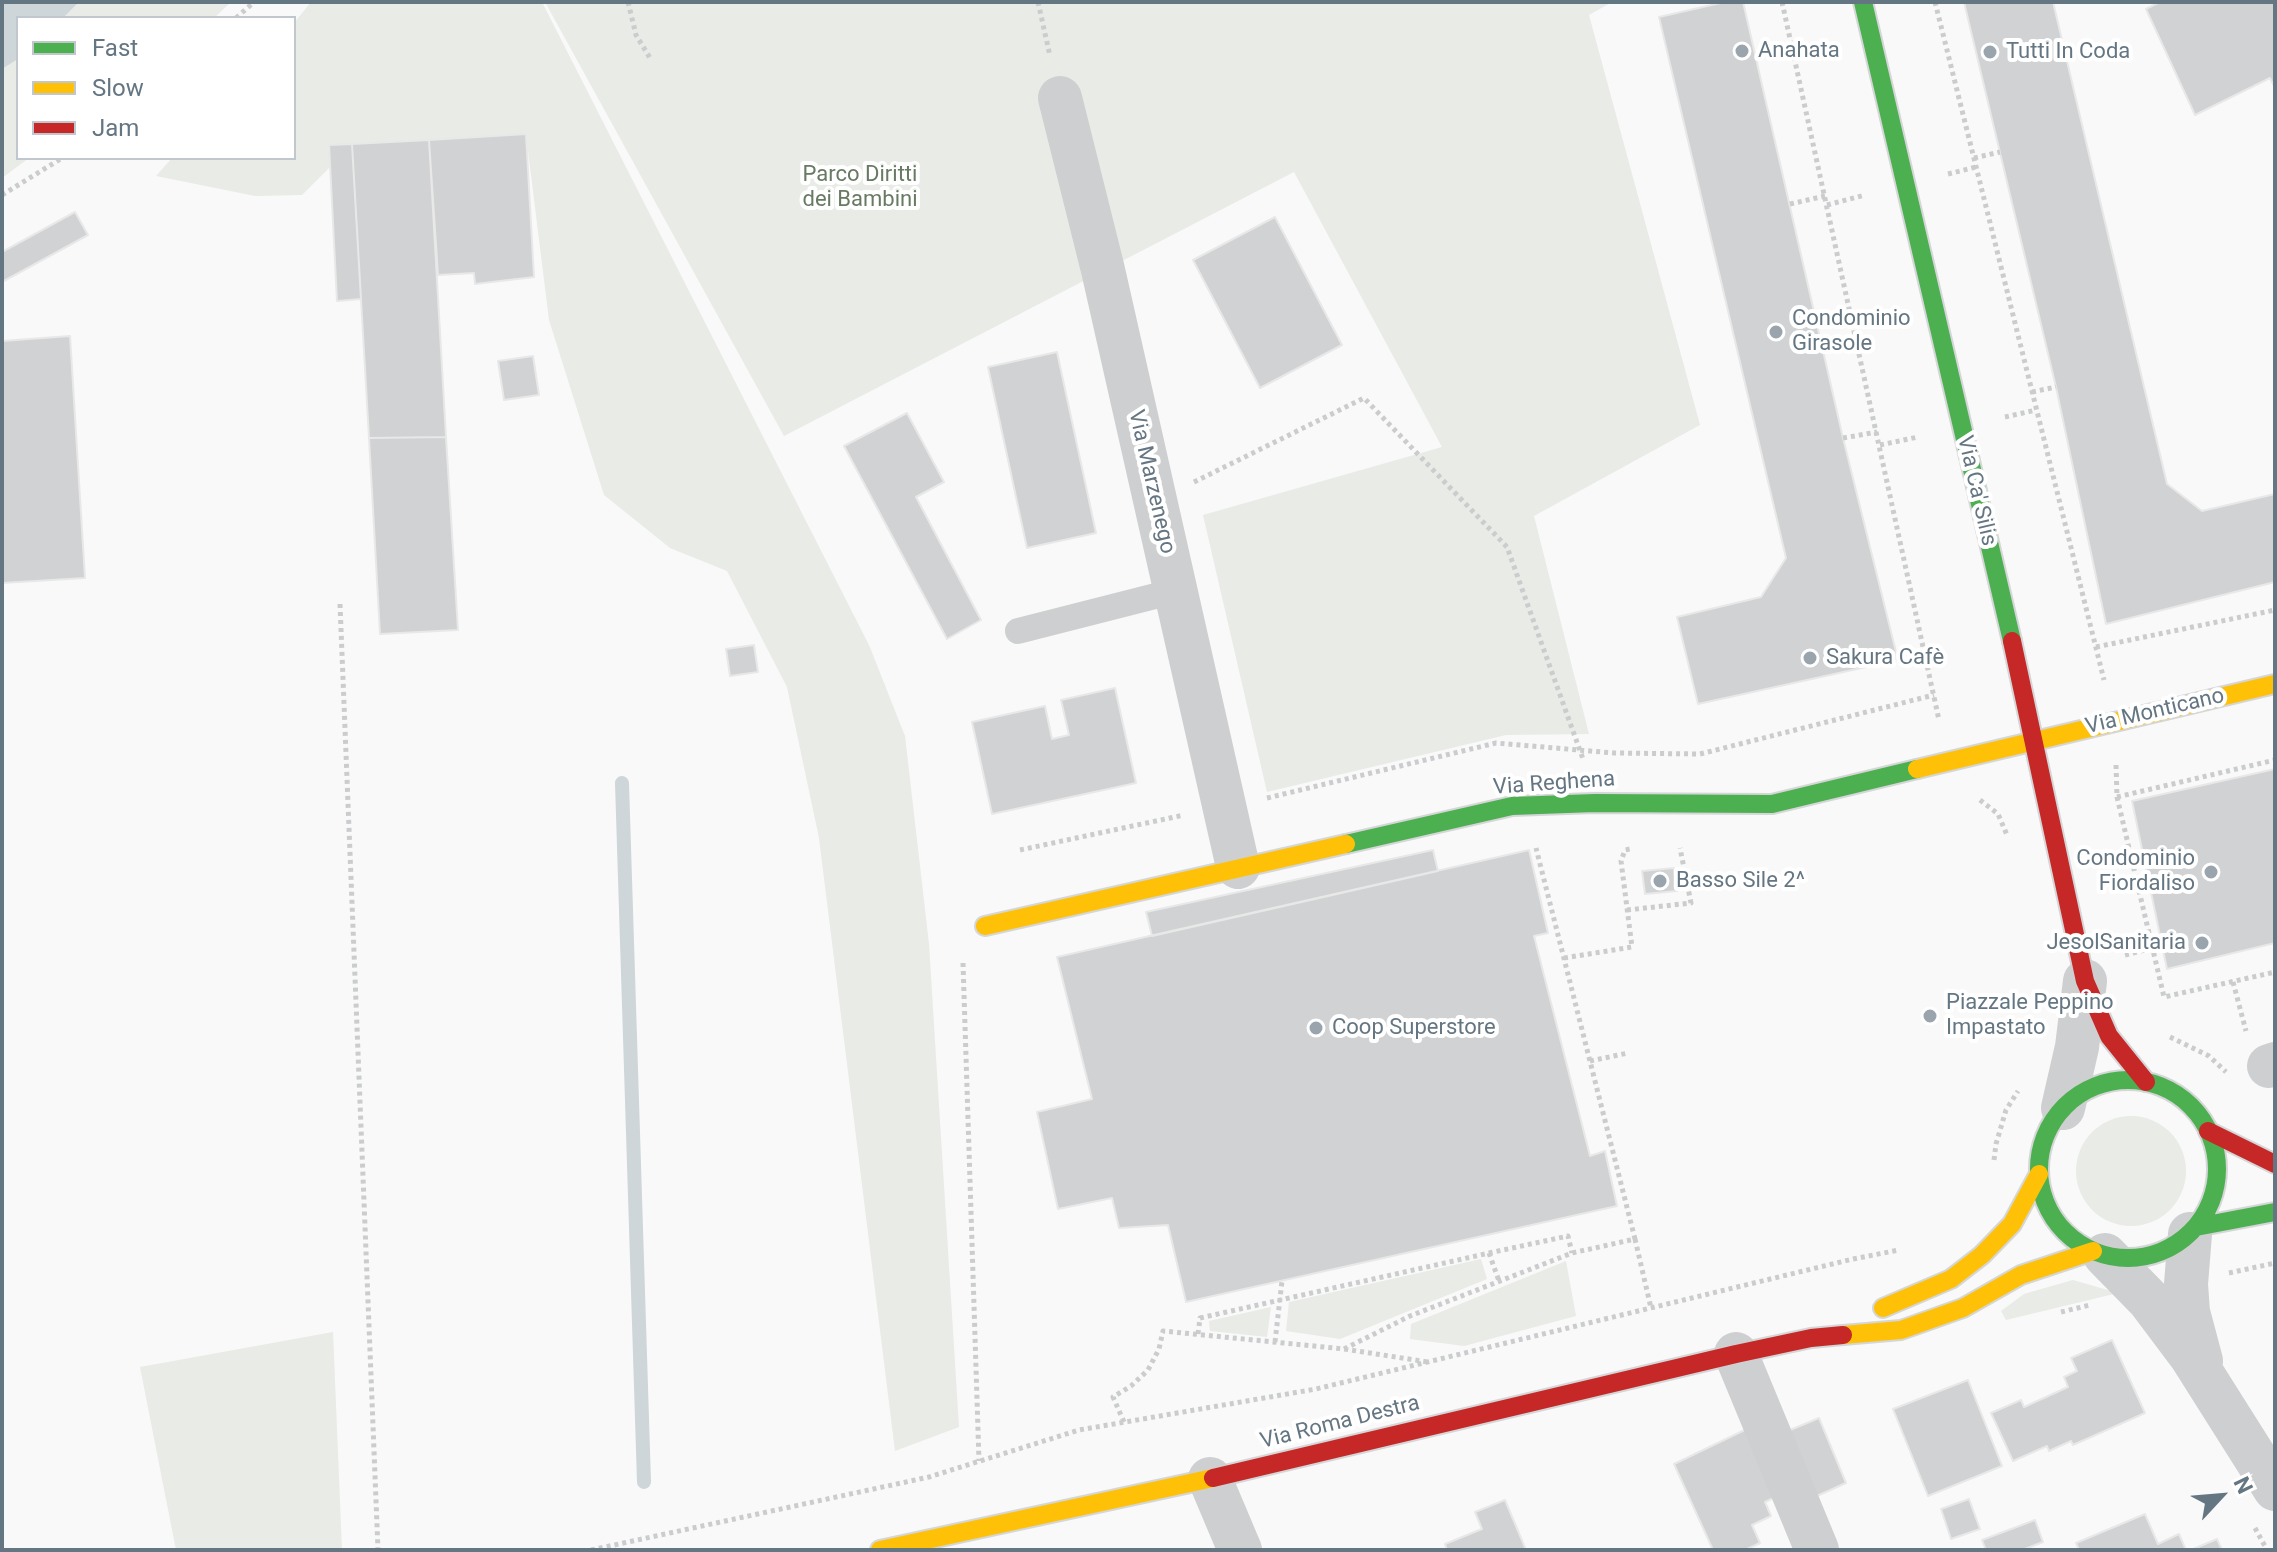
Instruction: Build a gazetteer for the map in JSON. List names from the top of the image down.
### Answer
{
  "streets": {
    "street": [
      "Via Marzenego",
      "Via Ca' Silis",
      "Via Monticano",
      "Via Reghena",
      "Via Roma Destra"
    ]
  },
  "crossings": [
    ["Via Marzenego", "Via Reghena"],
    ["Via Ca' Silis", "Via Monticano"],
    ["Via Ca' Silis", "Via Reghena"],
    ["Via Ca' Silis", "Via Roma Destra"],
    ["Via Monticano", "Via Reghena"]
  ],
  "parks": ["Parco Diritti dei Bambini"],
  "places": [
    "Anahata",
    "Tutti In Coda",
    "Condominio Girasole",
    "Sakura Cafè",
    "Condominio Fiordaliso",
    "Basso Sile 2^",
    "JesolSanitaria",
    "Piazzale Peppino Impastato",
    "Coop Superstore"
  ],
  "legend": ["Fast", "Slow", "Jam"],
  "north": "top right"
}
